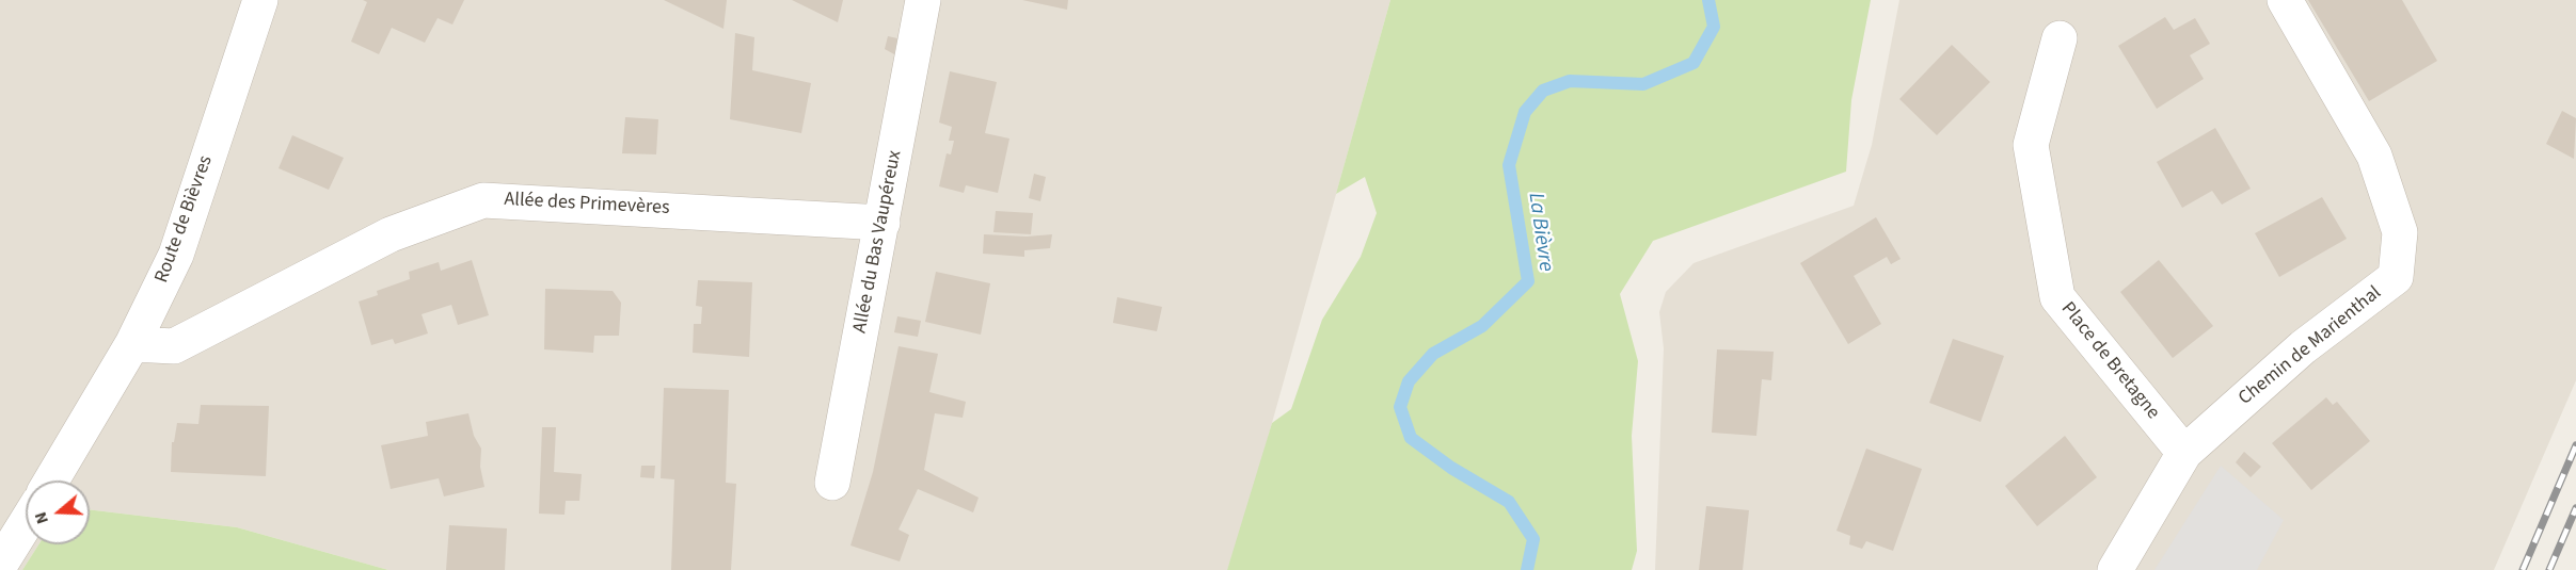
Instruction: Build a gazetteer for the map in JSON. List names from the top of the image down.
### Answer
{
  "streets": {
    "street": [
      "Allée des Primevères",
      "Route de Bièvres",
      "Allée du Bas Vaupéreux",
      "Chemin de Marienthal",
      "Place de Bretagne"
    ]
  },
  "crossings": [
    ["Allée des Primevères", "Route de Bièvres"],
    ["Allée des Primevères", "Allée du Bas Vaupéreux"],
    ["Chemin de Marienthal", "Place de Bretagne"]
  ],
  "water": ["La Bièvre"],
  "north": "left"
}
